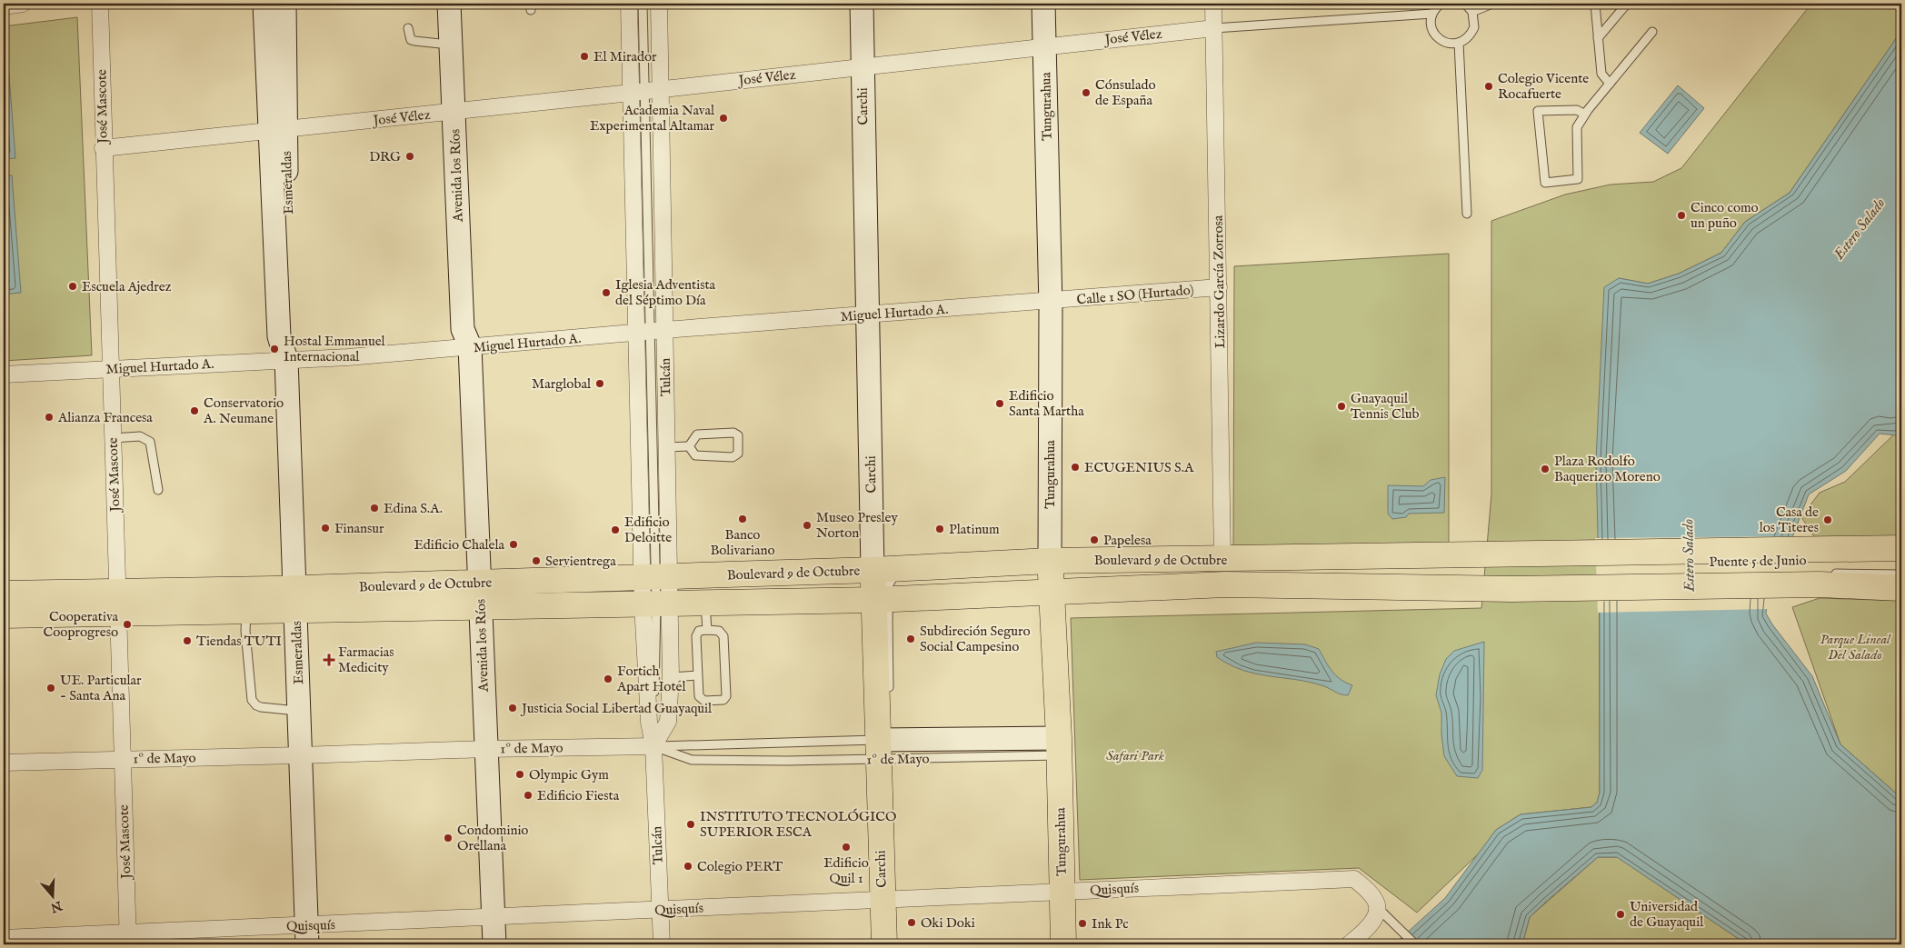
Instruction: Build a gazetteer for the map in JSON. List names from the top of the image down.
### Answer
{
  "streets": {
    "main road": [
      "Carchi",
      "Tungurahua",
      "Avenida los Ríos",
      "Esmeraldas",
      "Boulevard 9 de Octubre",
      "Puente 5 de Junio",
      "1º de Mayo"
    ],
    "street": [
      "José Vélez",
      "José Mascote",
      "Lizardo García Zorrosa",
      "Calle 1 SO (Hurtado)",
      "Miguel Hurtado A.",
      "Tulcán",
      "Quisquís"
    ]
  },
  "crossings": [
    ["José Vélez", "José Mascote"],
    ["José Vélez", "Carchi"],
    ["José Vélez", "Tungurahua"],
    ["José Vélez", "Avenida los Ríos"],
    ["José Vélez", "Esmeraldas"],
    ["José Vélez", "Lizardo García Zorrosa"],
    ["José Vélez", "Tulcán"],
    ["José Mascote", "Miguel Hurtado A."],
    ["José Mascote", "Boulevard 9 de Octubre"],
    ["José Mascote", "1º de Mayo"],
    ["José Mascote", "Quisquís"],
    ["Carchi", "Miguel Hurtado A."],
    ["Carchi", "Boulevard 9 de Octubre"],
    ["Carchi", "1º de Mayo"],
    ["Carchi", "Quisquís"],
    ["Tungurahua", "Calle 1 SO (Hurtado)"],
    ["Tungurahua", "Miguel Hurtado A."],
    ["Tungurahua", "Boulevard 9 de Octubre"],
    ["Tungurahua", "1º de Mayo"],
    ["Tungurahua", "Quisquís"],
    ["Avenida los Ríos", "Miguel Hurtado A."],
    ["Avenida los Ríos", "Boulevard 9 de Octubre"],
    ["Avenida los Ríos", "1º de Mayo"],
    ["Avenida los Ríos", "Quisquís"],
    ["Esmeraldas", "Miguel Hurtado A."],
    ["Esmeraldas", "Boulevard 9 de Octubre"],
    ["Esmeraldas", "1º de Mayo"],
    ["Esmeraldas", "Quisquís"],
    ["Lizardo García Zorrosa", "Calle 1 SO (Hurtado)"],
    ["Lizardo García Zorrosa", "Boulevard 9 de Octubre"],
    ["Calle 1 SO (Hurtado)", "Miguel Hurtado A."],
    ["Miguel Hurtado A.", "Tulcán"],
    ["Tulcán", "Boulevard 9 de Octubre"],
    ["Tulcán", "1º de Mayo"],
    ["Tulcán", "Quisquís"],
    ["Boulevard 9 de Octubre", "Puente 5 de Junio"]
  ],
  "water": ["Estero Salado"],
  "parks": ["Parque Lineal Del Salado", "Safari Park"],
  "places": {
    "other": [
      "El Mirador",
      "Colegio Vicente Rocafuerte",
      "Cónsulado de España",
      "Academia Naval Experimental Altamar",
      "DRG",
      "Cinco como un puño",
      "Escuela Ajedrez",
      "Iglesia Adventista del Séptimo Día",
      "Hostal Emmanuel Internacional",
      "Marglobal",
      "Edificio Santa Martha",
      "Guayaquil Tennis Club",
      "Conservatorio A. Neumane",
      "Alianza Francesa",
      "ECUGENIUS S.A",
      "Plaza Rodolfo Baquerizo Moreno",
      "Edina S.A.",
      "Banco Bolivariano",
      "Casa de los Titeres",
      "Museo Presley Norton",
      "Finansur",
      "Platinum",
      "Edificio Deloitte",
      "Papelesa",
      "Edificio Chalela",
      "Servientrega",
      "Cooperativa Cooprogreso",
      "Subdireción Seguro Social Campesino",
      "Tiendas TUTI",
      "Fortich Apart Hotel",
      "UE. Particular - Santa Ana",
      "Justicia Social Libertad Guayaquil",
      "Olympic Gym",
      "Edificio Fiesta",
      "INSTITUTO TECNOLÓGICO SUPERIOR ESCA",
      "Condominio Orellana",
      "Edificio Quil 1",
      "Colegio PERT",
      "Universidad de Guayaquil",
      "Oki Doki",
      "Ink Pc"
    ],
    "health": ["Farmacias Medicity"]
  },
  "north": "bottom"
}
